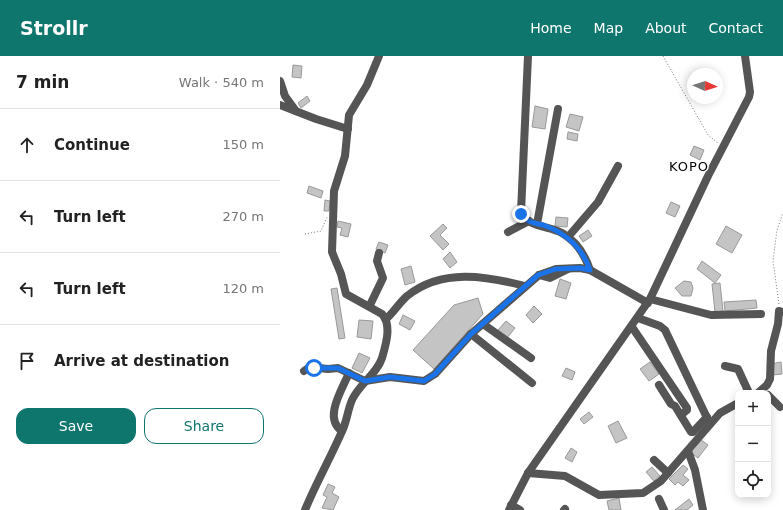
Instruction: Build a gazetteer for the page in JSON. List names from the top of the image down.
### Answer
{
  "districts": ["KOPO"],
  "north": "right",
  "page": {
    "header": "Strollr",
    "nav": [
      "Home",
      "Map",
      "About",
      "Contact"
    ],
    "heading": ["7 min", "Walk · 540 m"],
    "list": [
      ["Continue", "150 m"],
      ["Turn left", "270 m"],
      ["Turn left", "120 m"],
      "Arrive at destination"
    ],
    "map_buttons": ["+", "−"],
    "buttons": ["Save", "Share"]
  }
}
